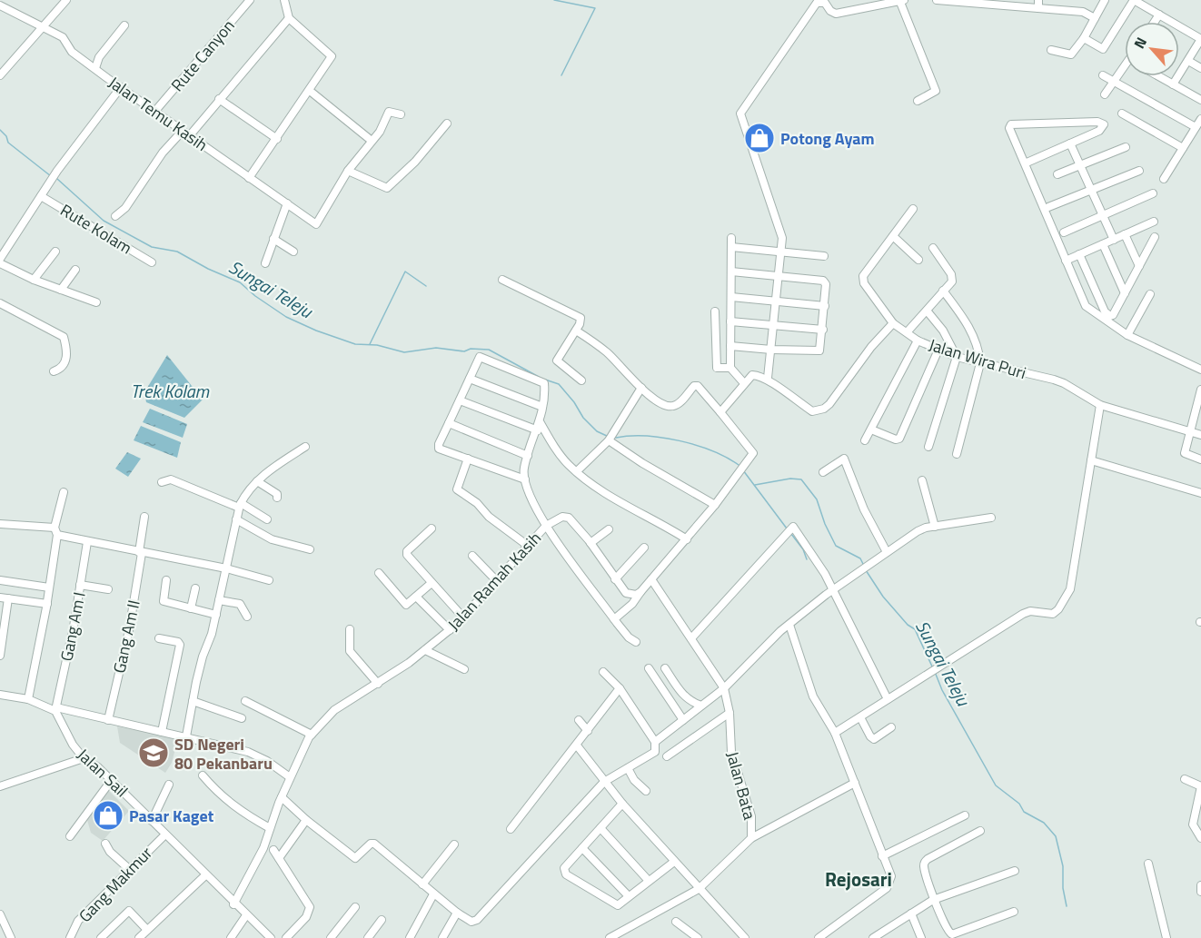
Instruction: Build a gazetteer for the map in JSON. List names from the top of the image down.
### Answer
{
  "streets": {
    "street": [
      "Rute Canyon",
      "Jalan Temu Kasih",
      "Rute Kolam",
      "Jalan Wira Puri",
      "Jalan Ramah Kasih",
      "Gang Am I",
      "Gang Am II",
      "Jalan Sail",
      "Jalan Bata",
      "Gang Makmur"
    ]
  },
  "crossings": [
    ["Rute Canyon", "Jalan Temu Kasih"],
    ["Jalan Ramah Kasih", "Jalan Sail"],
    ["Gang Am I", "Jalan Sail"],
    ["Jalan Sail", "Gang Makmur"]
  ],
  "districts": ["Rejosari"],
  "water": ["Sungai Teleju", "Trek Kolam"],
  "places": {
    "shop": ["Potong Ayam", "Pasar Kaget"],
    "school or university": ["SD Negeri 80 Pekanbaru"]
  },
  "north": "top left"
}
